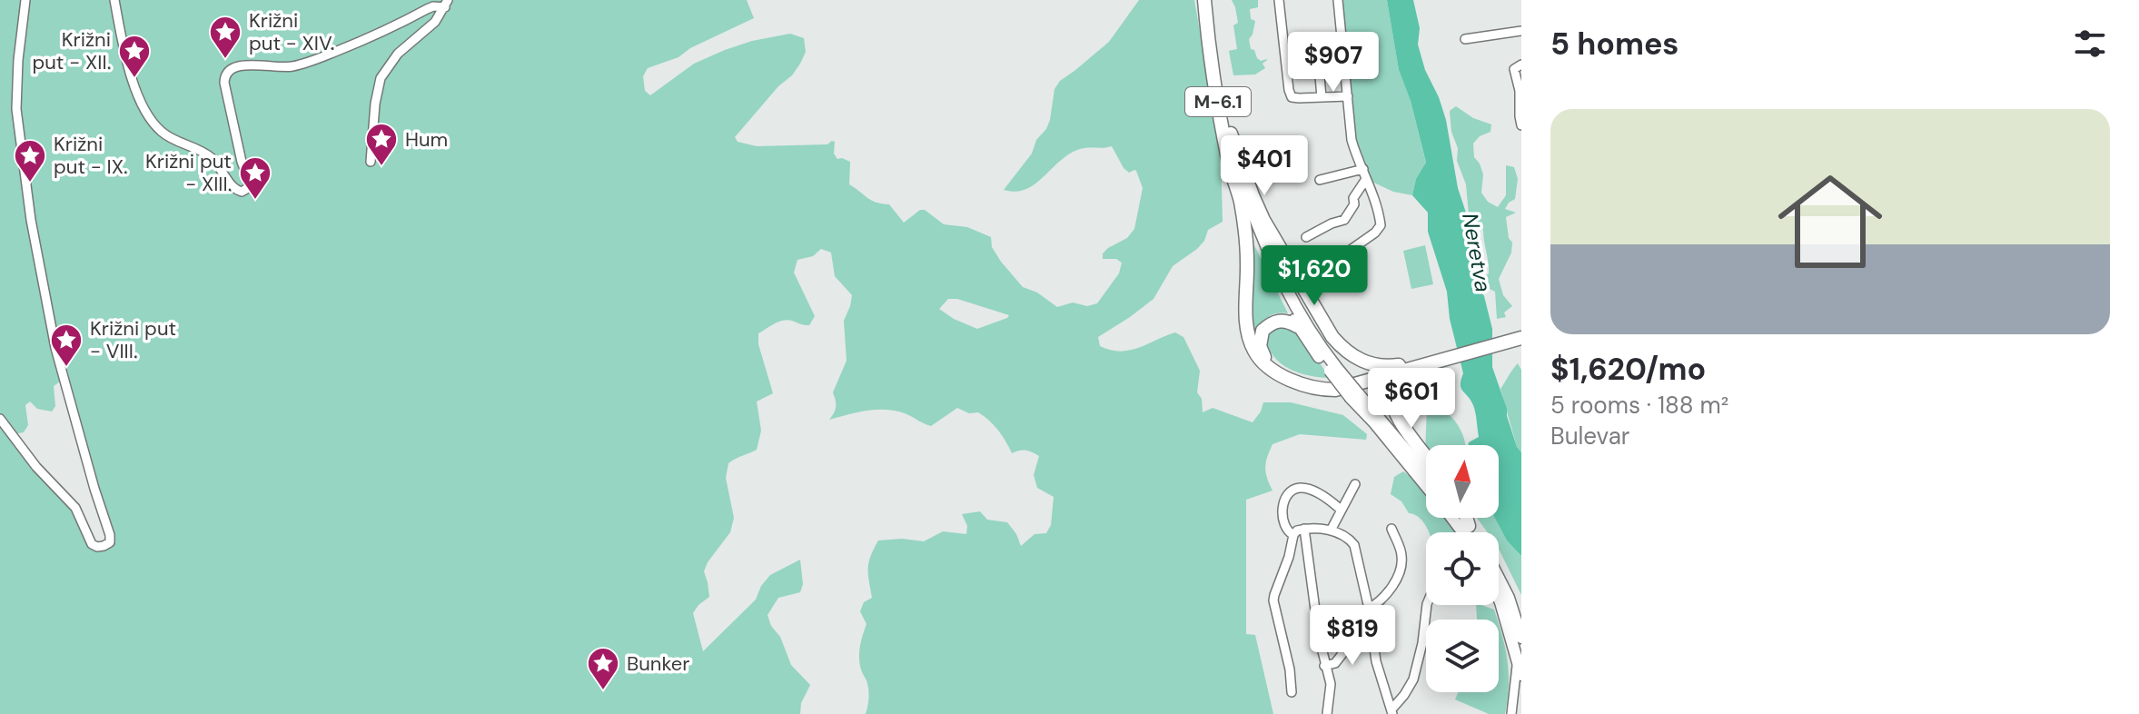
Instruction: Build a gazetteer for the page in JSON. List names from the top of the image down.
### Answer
{
  "streets": {
    "main road": ["M-6.1"]
  },
  "water": ["Neretva"],
  "places": {
    "place": [
      "Križni put - XIV.",
      "Križni put - XII.",
      "Hum",
      "Križni put - IX.",
      "Križni put - XIII.",
      "Križni put - VIII.",
      "Bunker"
    ]
  },
  "north": "top",
  "page": {
    "heading": "5 homes",
    "price": [
      "$907",
      "$401",
      "$1,620",
      "$601",
      "$819"
    ],
    "list": [
      {
        "name": "$1,620/mo",
        "note": "5 rooms · 188 m² · Bulevar"
      }
    ]
  }
}
